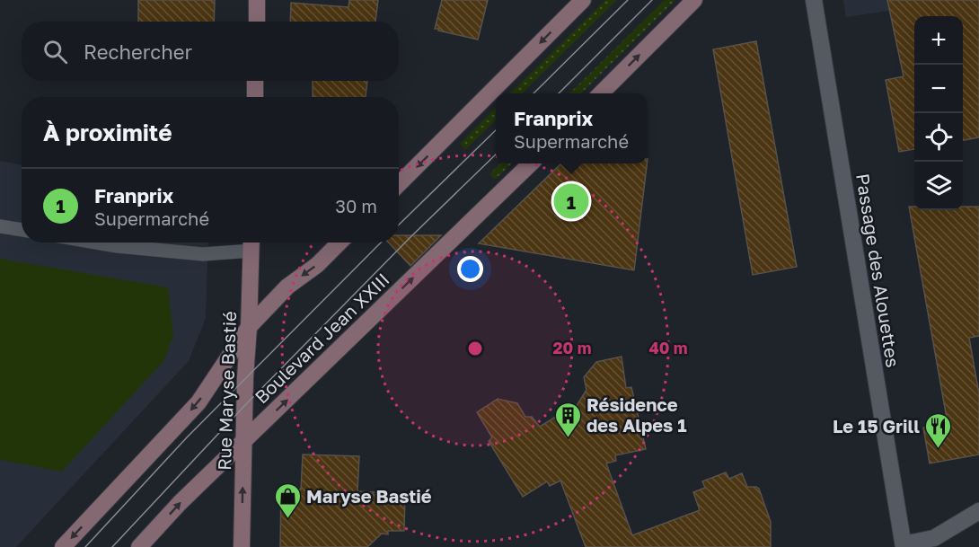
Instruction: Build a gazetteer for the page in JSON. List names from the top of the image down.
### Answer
{
  "streets": {
    "main road": ["Boulevard Jean XXIII", "Rue Maryse Bastié"],
    "street": ["Passage des Alouettes"]
  },
  "crossings": [
    ["Boulevard Jean XXIII", "Rue Maryse Bastié"]
  ],
  "places": {
    "building": ["Résidence des Alpes 1"],
    "restaurant": ["Le 15 Grill"],
    "shop": ["Maryse Bastié"]
  },
  "page": {
    "map_buttons": ["+", "−"],
    "search": "Rechercher",
    "popup": ["Franprix", "Supermarché"],
    "heading": "À proximité",
    "list": [
      {
        "mark": "1",
        "name": "Franprix",
        "note": "Supermarché",
        "value": "30 m"
      }
    ],
    "pins": "1"
  },
  "rings": ["20 m", "40 m"]
}
